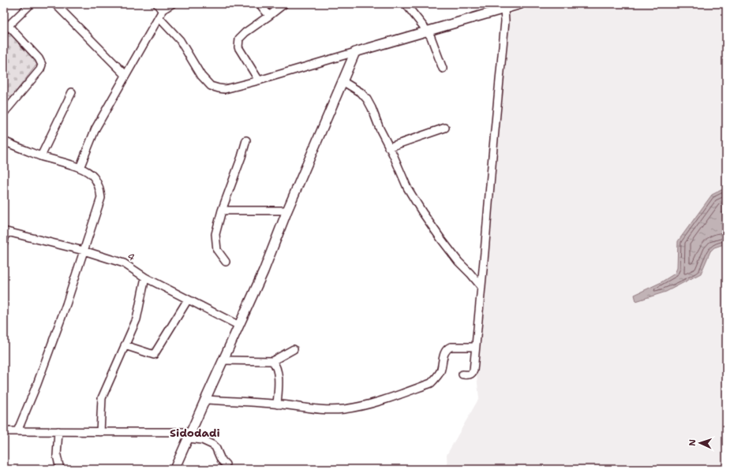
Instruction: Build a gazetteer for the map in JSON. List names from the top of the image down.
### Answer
{
  "streets": {
    "street": ["4"]
  },
  "districts": ["Sidodadi"],
  "north": "left"
}
